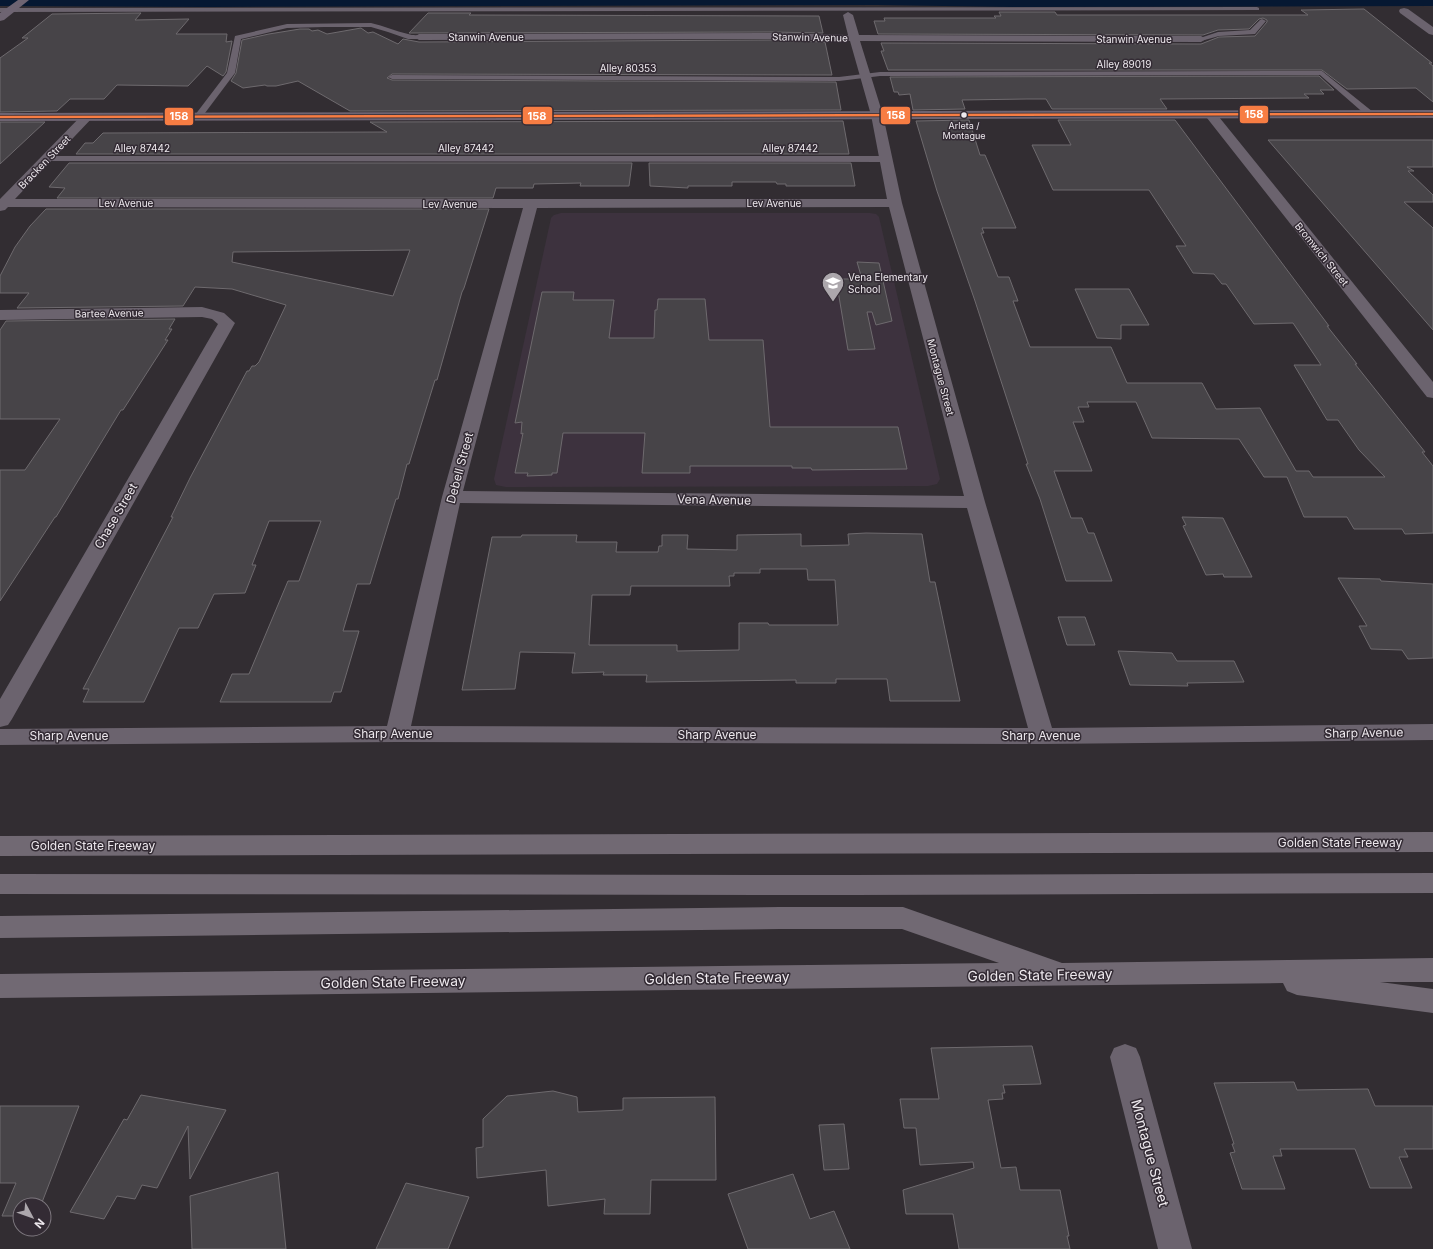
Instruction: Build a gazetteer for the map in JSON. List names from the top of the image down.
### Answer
{
  "streets": {
    "highway": ["Golden State Freeway"],
    "street": [
      "Stanwin Avenue",
      "Bracken Street",
      "Lev Avenue",
      "Bromwich Street",
      "Bartee Avenue",
      "Montague Street",
      "Debell Street",
      "Vena Avenue",
      "Chase Street",
      "Sharp Avenue"
    ],
    "lane": ["Alley 89019", "Alley 80353", "Alley 87442"]
  },
  "crossings": [
    ["Stanwin Avenue", "Montague Street"],
    ["Alley 89019", "Alley 80353"],
    ["Alley 89019", "Montague Street"],
    ["Alley 80353", "Montague Street"],
    ["Alley 87442", "Bracken Street"],
    ["Alley 87442", "Montague Street"],
    ["Bracken Street", "Lev Avenue"],
    ["Lev Avenue", "Montague Street"],
    ["Lev Avenue", "Debell Street"],
    ["Bartee Avenue", "Chase Street"],
    ["Montague Street", "Vena Avenue"],
    ["Montague Street", "Sharp Avenue"],
    ["Debell Street", "Vena Avenue"],
    ["Debell Street", "Sharp Avenue"]
  ],
  "places": {
    "other": ["Arleta / Montague"],
    "school or university": ["Vena Elementary School"]
  },
  "lines": ["transit line 158"],
  "north": "bottom right"
}
